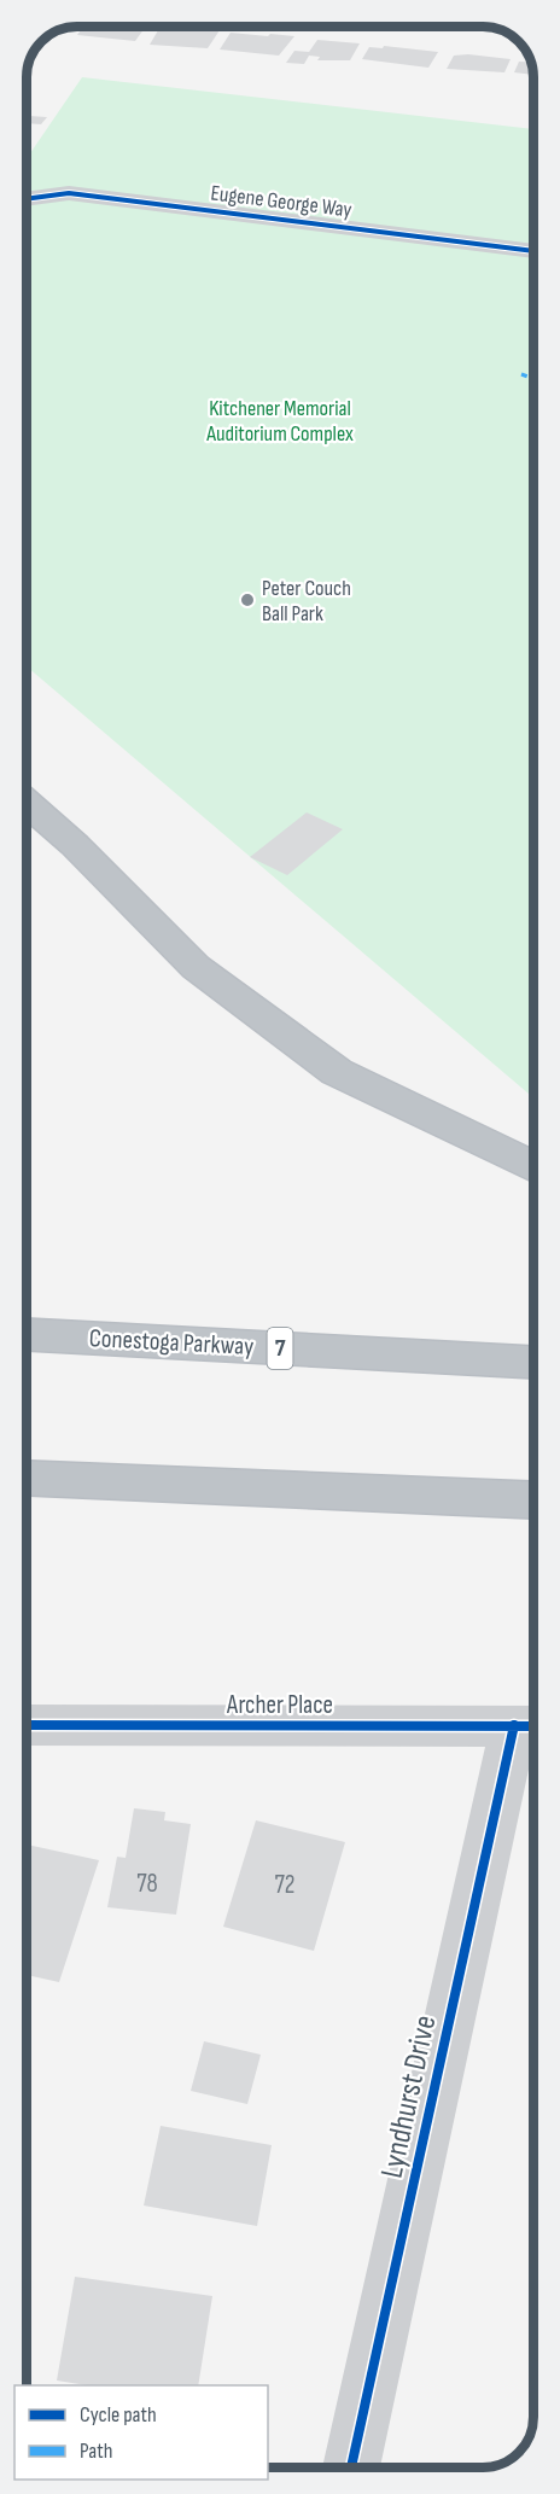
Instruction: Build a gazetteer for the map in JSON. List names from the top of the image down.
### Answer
{
  "streets": {
    "highway": ["Conestoga Parkway", "7"],
    "street": ["Eugene George Way", "Archer Place", "Lyndhurst Drive"]
  },
  "crossings": [
    ["Archer Place", "Lyndhurst Drive"]
  ],
  "parks": ["Kitchener Memorial Auditorium Complex"],
  "places": ["Peter Couch Ball Park"],
  "house_numbers": ["78", "72"],
  "legend": ["Cycle path", "Path"]
}
